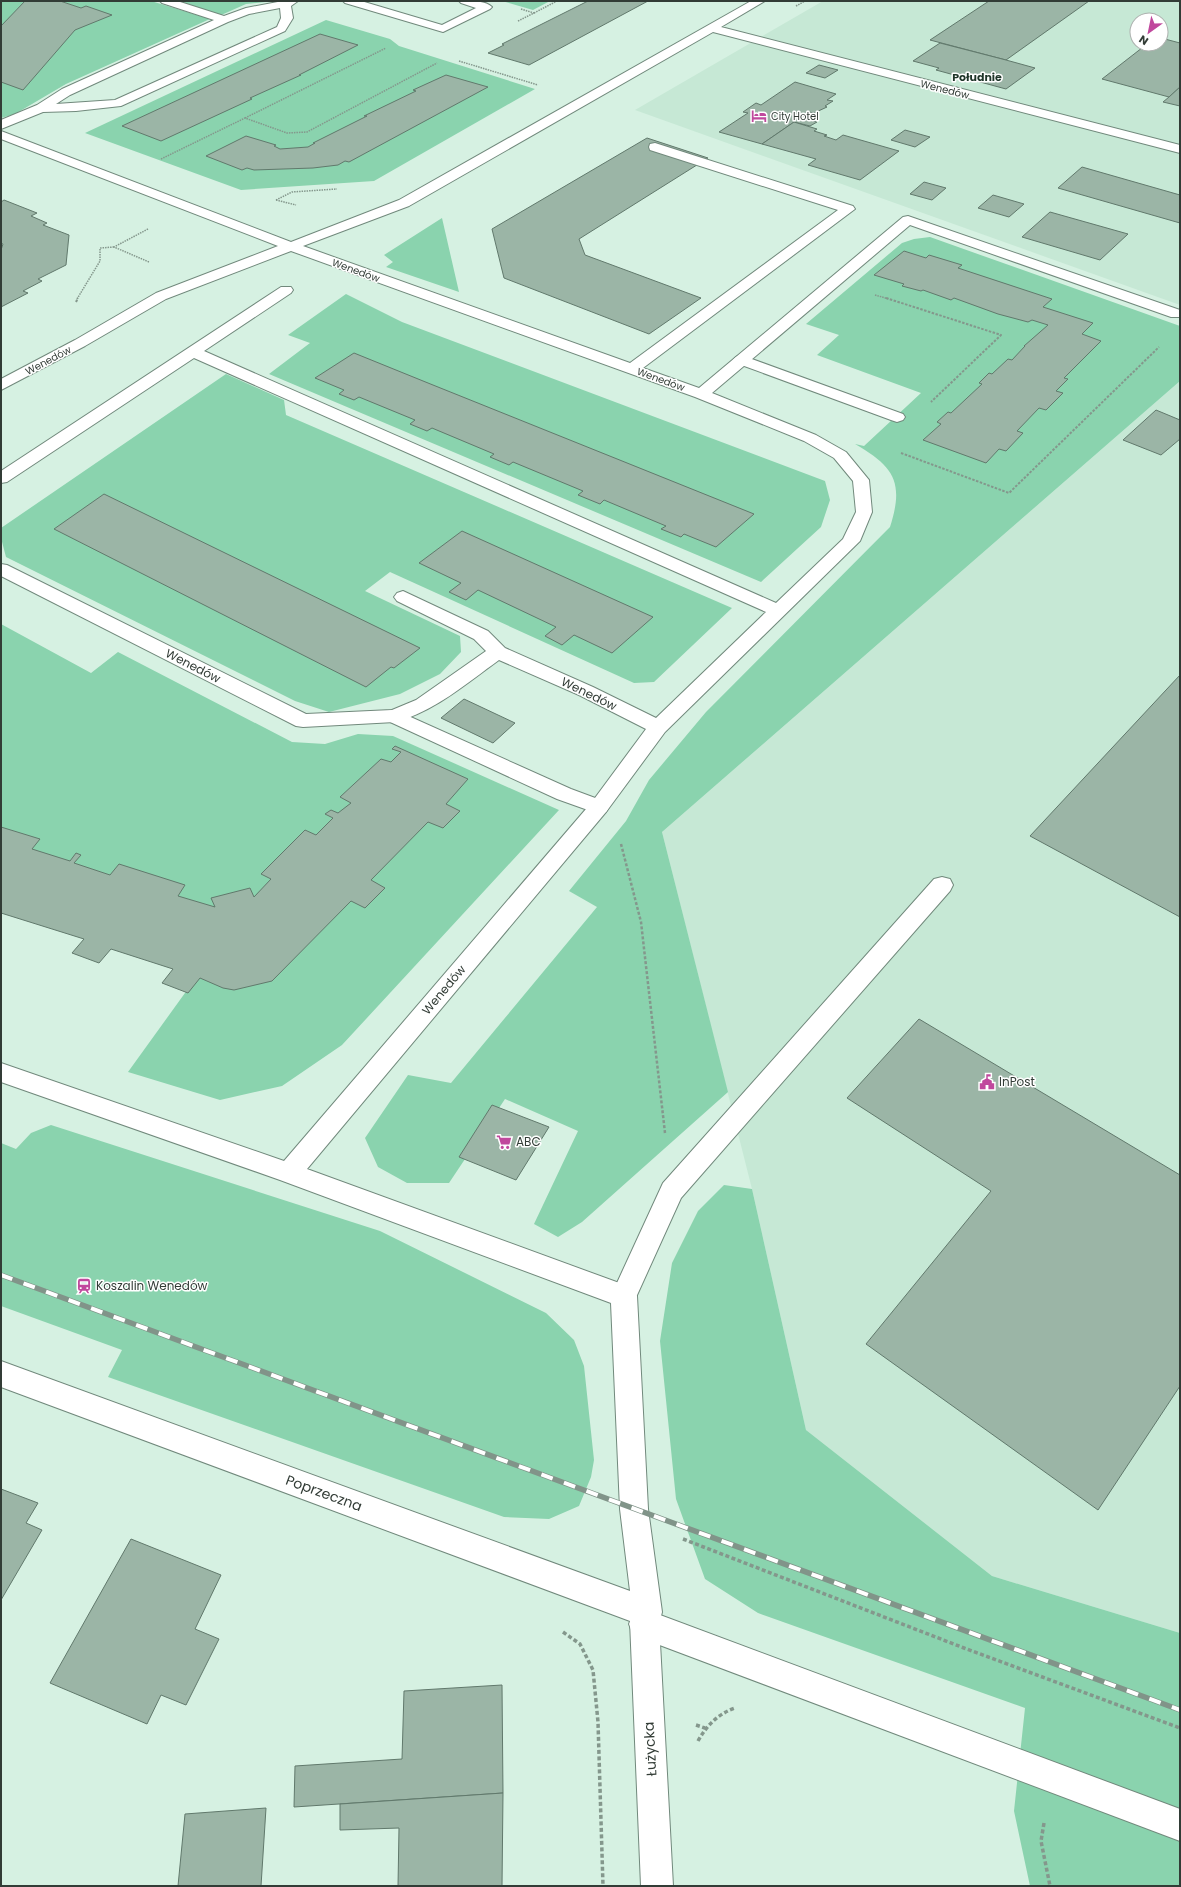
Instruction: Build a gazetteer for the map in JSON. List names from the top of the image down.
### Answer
{
  "streets": {
    "street": ["Wenedów", "Poprzeczna", "Łużycka"]
  },
  "crossings": [
    ["Poprzeczna", "Łużycka"]
  ],
  "districts": ["Południe"],
  "places": {
    "hotel": ["City Hotel"],
    "public building": ["InPost"],
    "supermarket": ["ABC"],
    "station": ["Koszalin Wenedów"]
  },
  "north": "bottom left"
}
